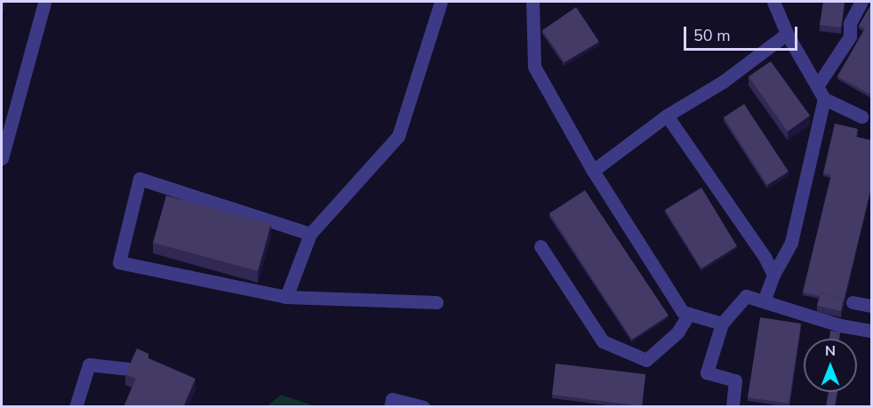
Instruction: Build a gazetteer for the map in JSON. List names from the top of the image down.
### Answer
{
  "scale_bar": "50 m",
  "north": "top"
}
